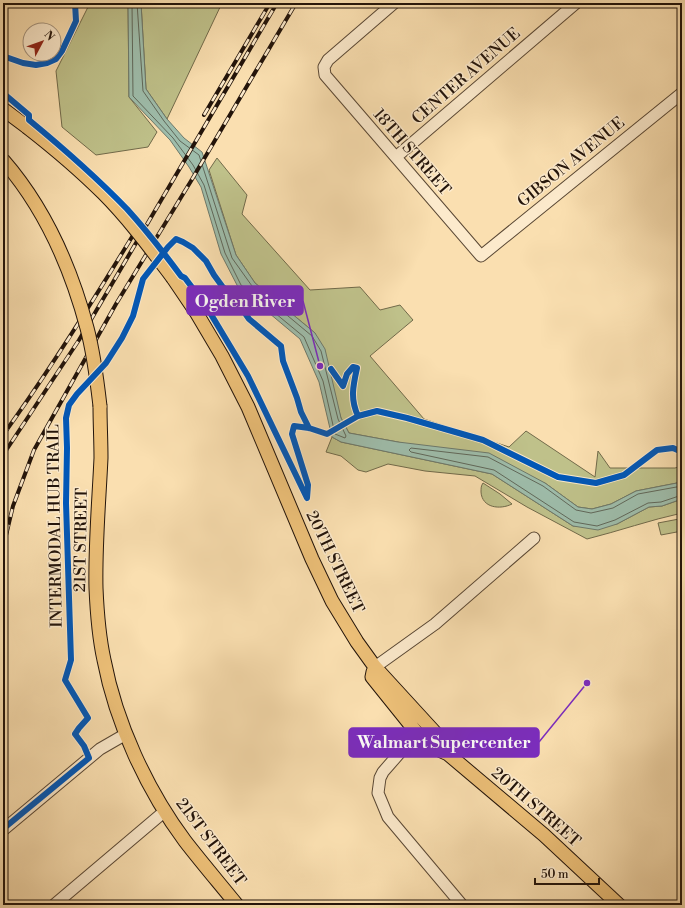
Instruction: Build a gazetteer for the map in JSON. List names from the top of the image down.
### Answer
{
  "streets": {
    "main road": ["21ST STREET", "20TH STREET"],
    "street": ["CENTER AVENUE", "18TH STREET", "GIBSON AVENUE"],
    "cycle path": ["INTERMODAL HUB TRAIL"]
  },
  "crossings": [
    ["CENTER AVENUE", "18TH STREET"],
    ["18TH STREET", "GIBSON AVENUE"]
  ],
  "places": ["Ogden River", "Walmart Supercenter"],
  "scale_bar": "50 m",
  "north": "top right"
}
